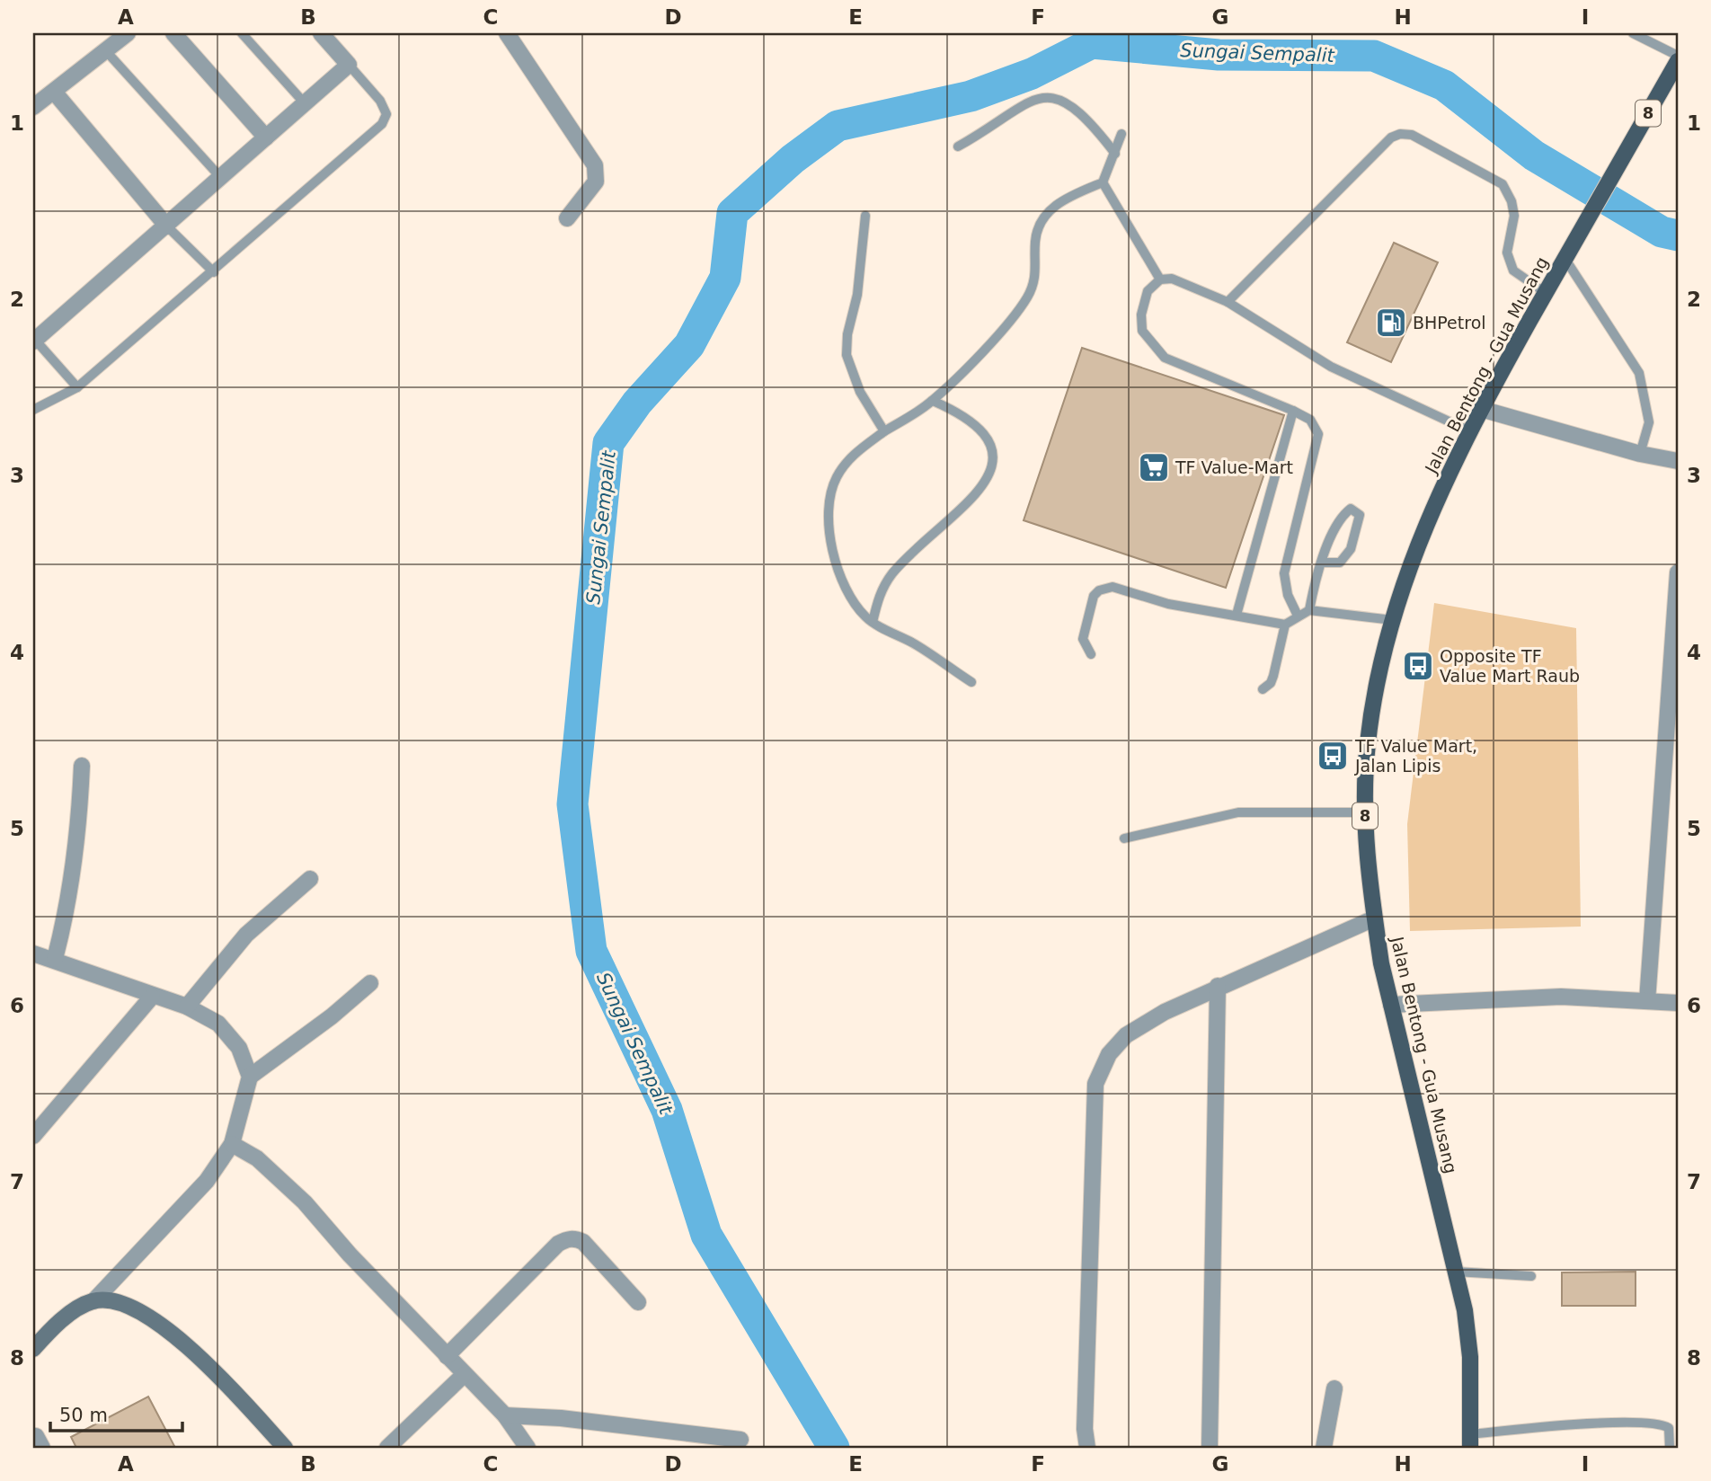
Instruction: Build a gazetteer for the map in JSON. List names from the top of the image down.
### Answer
{
  "streets": {
    "main road": ["8", "Jalan Bentong - Gua Musang"]
  },
  "water": ["Sungai Sempalit"],
  "places": {
    "fuel station": ["BHPetrol"],
    "supermarket": ["TF Value-Mart"],
    "bus stop": ["Opposite TF Value Mart Raub", "TF Value Mart, Jalan Lipis"]
  },
  "scale_bar": "50 m",
  "grid": {
    "columns": [
      "A",
      "B",
      "C",
      "D",
      "E",
      "F",
      "G",
      "H",
      "I"
    ],
    "rows": [
      "1",
      "2",
      "3",
      "4",
      "5",
      "6",
      "7",
      "8"
    ]
  }
}
